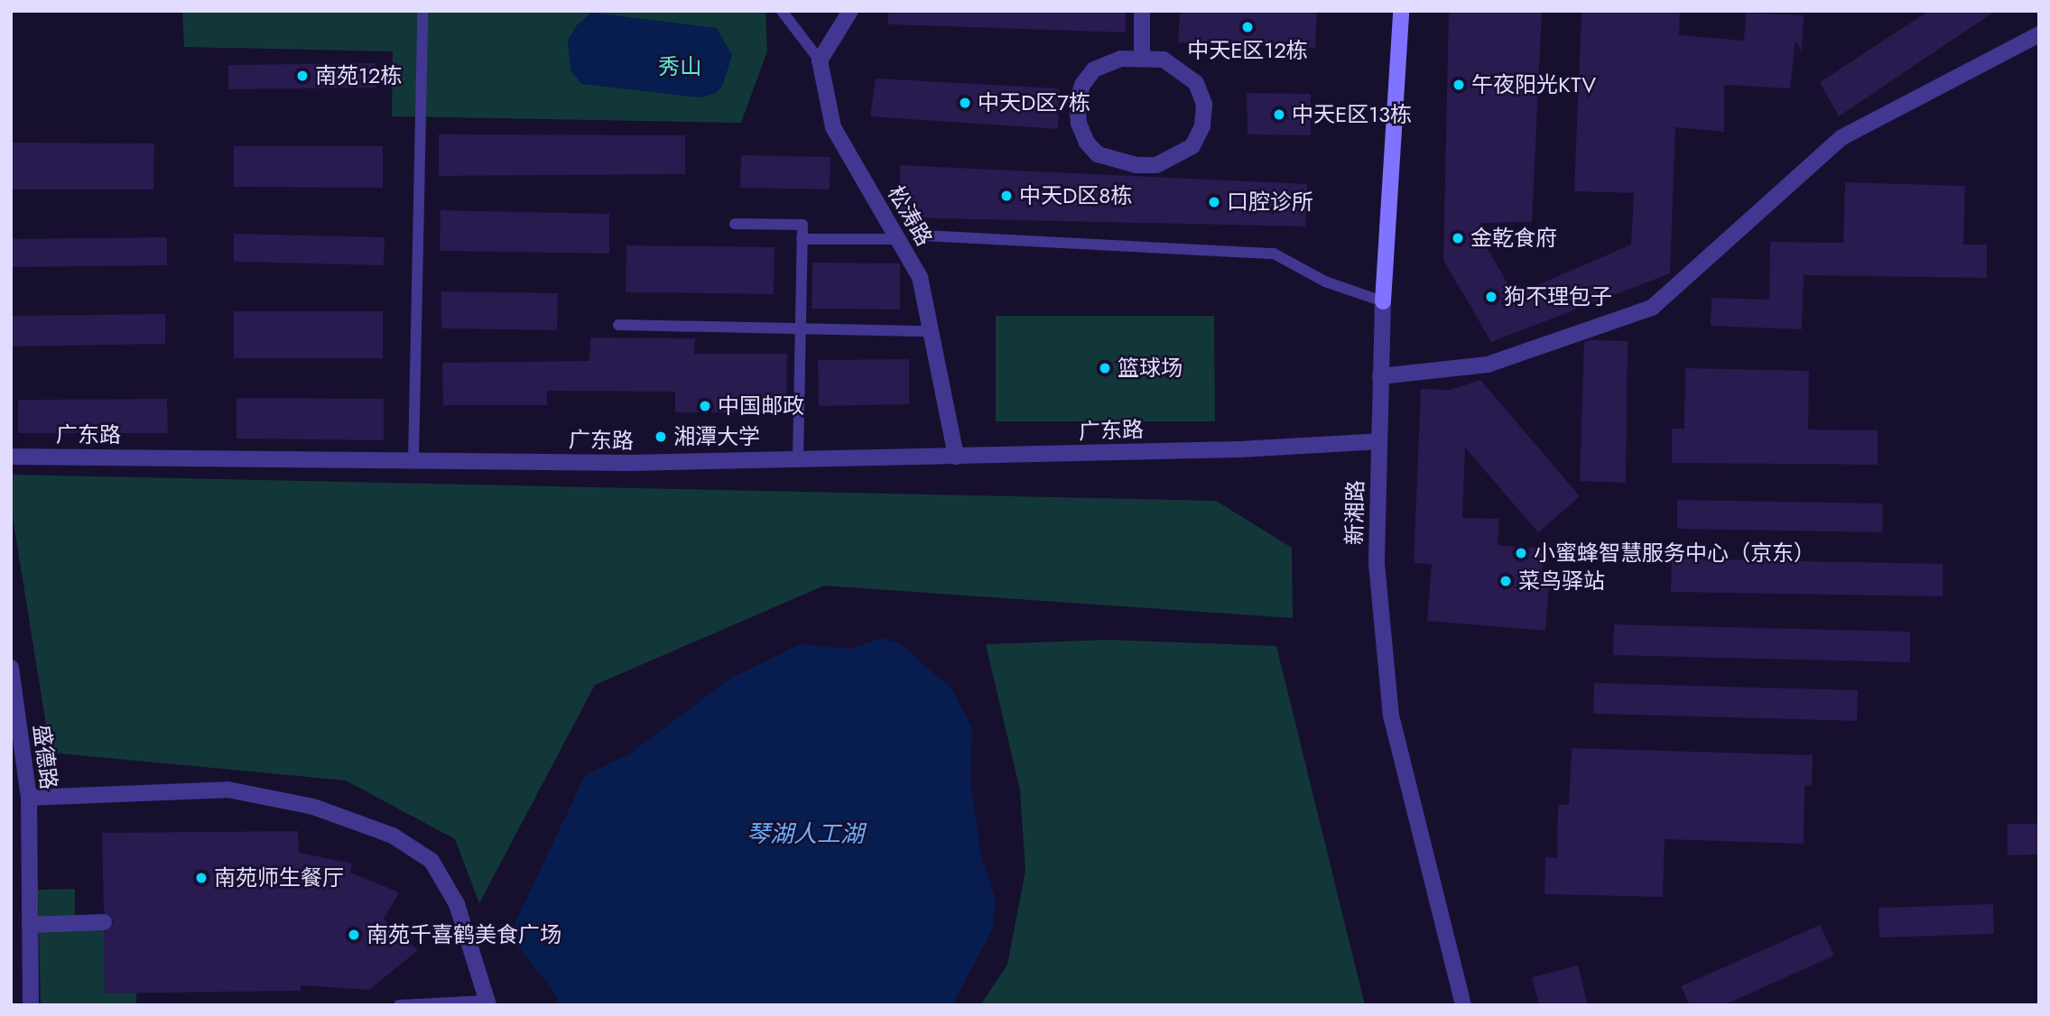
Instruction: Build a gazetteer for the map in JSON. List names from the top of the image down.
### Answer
{
  "streets": {
    "main road": ["新湘路"],
    "street": ["松涛路", "广东路", "盛德路"]
  },
  "crossings": [
    ["松涛路", "广东路"],
    ["广东路", "新湘路"]
  ],
  "water": ["琴湖人工湖"],
  "parks": ["秀山"],
  "places": [
    "中天E区12栋",
    "南苑12栋",
    "午夜阳光KTV",
    "中天D区7栋",
    "中天E区13栋",
    "中天D区8栋",
    "口腔诊所",
    "金乾食府",
    "狗不理包子",
    "篮球场",
    "中国邮政",
    "湘潭大学",
    "小蜜蜂智慧服务中心（京东）",
    "菜鸟驿站",
    "南苑师生餐厅",
    "南苑千喜鹤美食广场"
  ]
}
